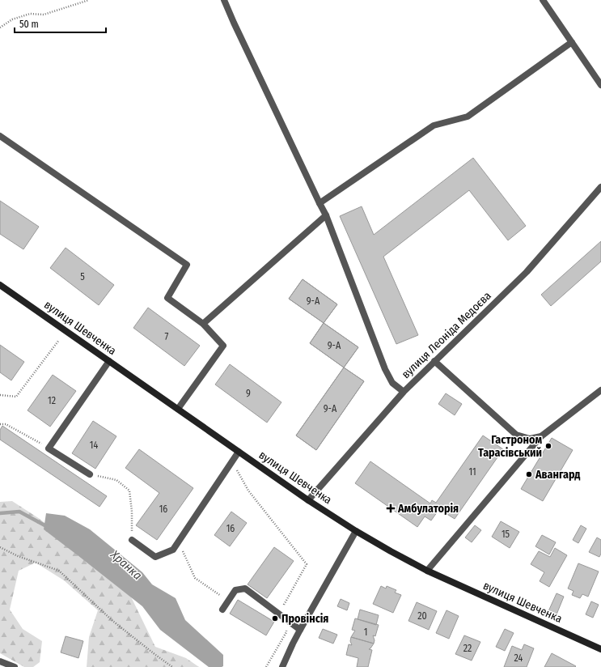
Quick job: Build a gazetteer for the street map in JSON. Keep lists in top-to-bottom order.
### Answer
{
  "streets": {
    "main road": ["вулиця Шевченка"],
    "street": ["вулиця Леоніда Медоєва"]
  },
  "crossings": [
    ["вулиця Шевченка", "вулиця Леоніда Медоєва"]
  ],
  "water": ["Хранка"],
  "places": {
    "other": ["Гастроном Тарасівський", "Авангард", "Провінсія"],
    "health": ["Амбулаторія"]
  },
  "house_numbers": [
    "5",
    "9-А",
    "7",
    "9-А",
    "9",
    "12",
    "9-А",
    "14",
    "11",
    "16",
    "16",
    "15",
    "20",
    "1",
    "22",
    "24"
  ],
  "scale_bar": "50 m"
}
